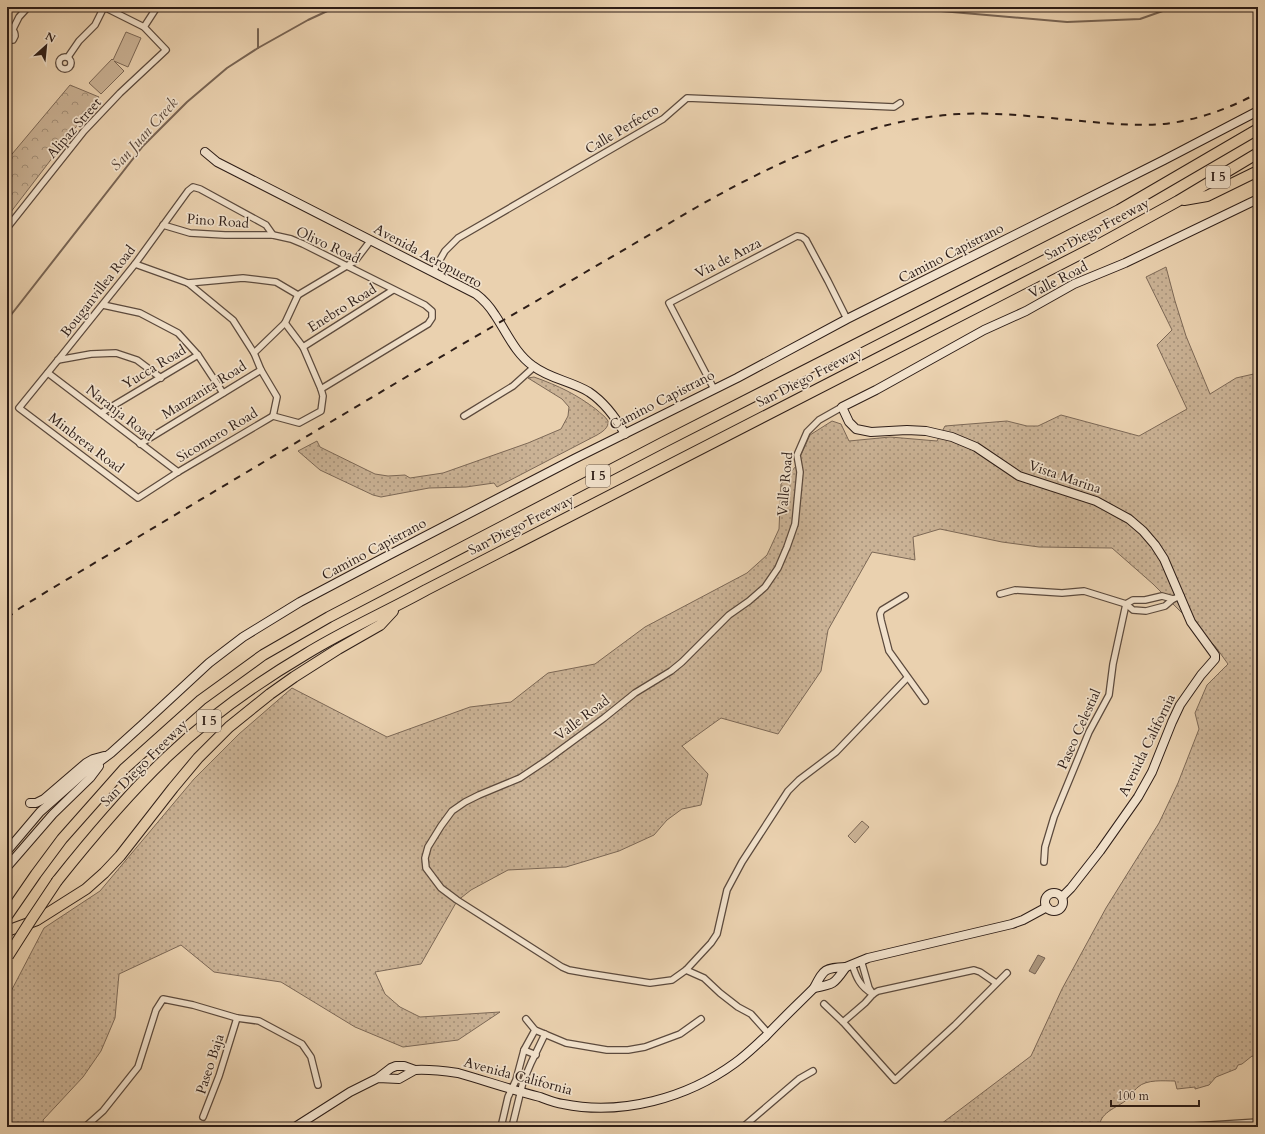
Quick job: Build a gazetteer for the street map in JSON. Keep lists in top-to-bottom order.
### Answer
{
  "streets": {
    "highway": ["I 5", "San Diego Freeway"],
    "street": [
      "Alipaz Street",
      "Calle Perfecto",
      "Pino Road",
      "Olivo Road",
      "Camino Capistrano",
      "Avenida Aeropuerto",
      "Via de Anza",
      "Valle Road",
      "Bouganvillea Road",
      "Enebro Road",
      "Yucca Road",
      "Manzanita Road",
      "Naranja Road",
      "Sicomoro Road",
      "Minbrera Road",
      "Vista Marina",
      "Paseo Celestial",
      "Avenida California",
      "Paseo Baja"
    ]
  },
  "crossings": [
    ["Calle Perfecto", "Avenida Aeropuerto"],
    ["Pino Road", "Olivo Road"],
    ["Pino Road", "Bouganvillea Road"],
    ["Olivo Road", "Bouganvillea Road"],
    ["Olivo Road", "Enebro Road"],
    ["Olivo Road", "Sicomoro Road"],
    ["Camino Capistrano", "Avenida Aeropuerto"],
    ["Camino Capistrano", "Via de Anza"],
    ["Valle Road", "Vista Marina"],
    ["Bouganvillea Road", "Naranja Road"],
    ["Bouganvillea Road", "Minbrera Road"],
    ["Yucca Road", "Naranja Road"],
    ["Manzanita Road", "Naranja Road"],
    ["Naranja Road", "Sicomoro Road"],
    ["Sicomoro Road", "Minbrera Road"],
    ["Vista Marina", "Avenida California"]
  ],
  "water": ["San Juan Creek"],
  "scale_bar": "100 m",
  "north": "top right"
}
